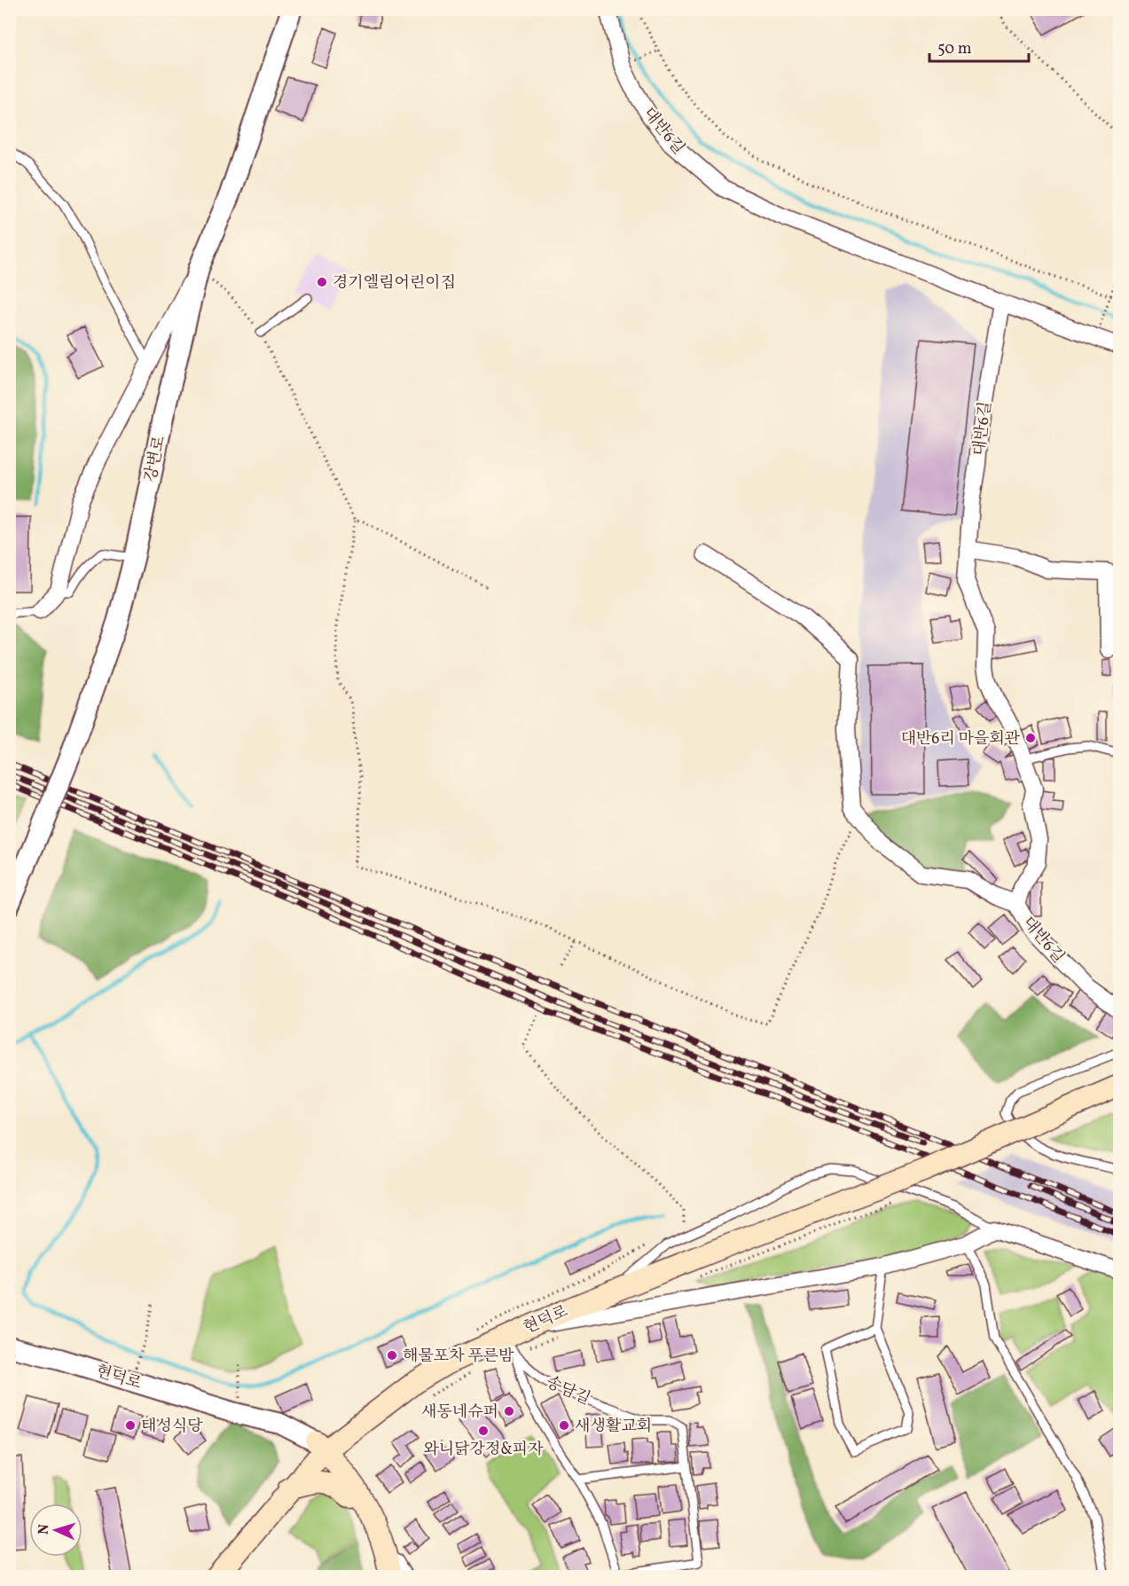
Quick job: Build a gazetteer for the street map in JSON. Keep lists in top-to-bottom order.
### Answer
{
  "streets": {
    "main road": ["현덕로"],
    "street": ["대반6길", "강변로"],
    "lane": ["송담길"]
  },
  "crossings": [
    ["현덕로", "송담길"]
  ],
  "places": [
    "경기엘림어린이집",
    "대반6리 마을회관",
    "해물포차 푸른밤",
    "새동네슈퍼",
    "태성식당",
    "새생활교회",
    "와니닭강정&피자"
  ],
  "scale_bar": "50 m",
  "north": "left"
}
